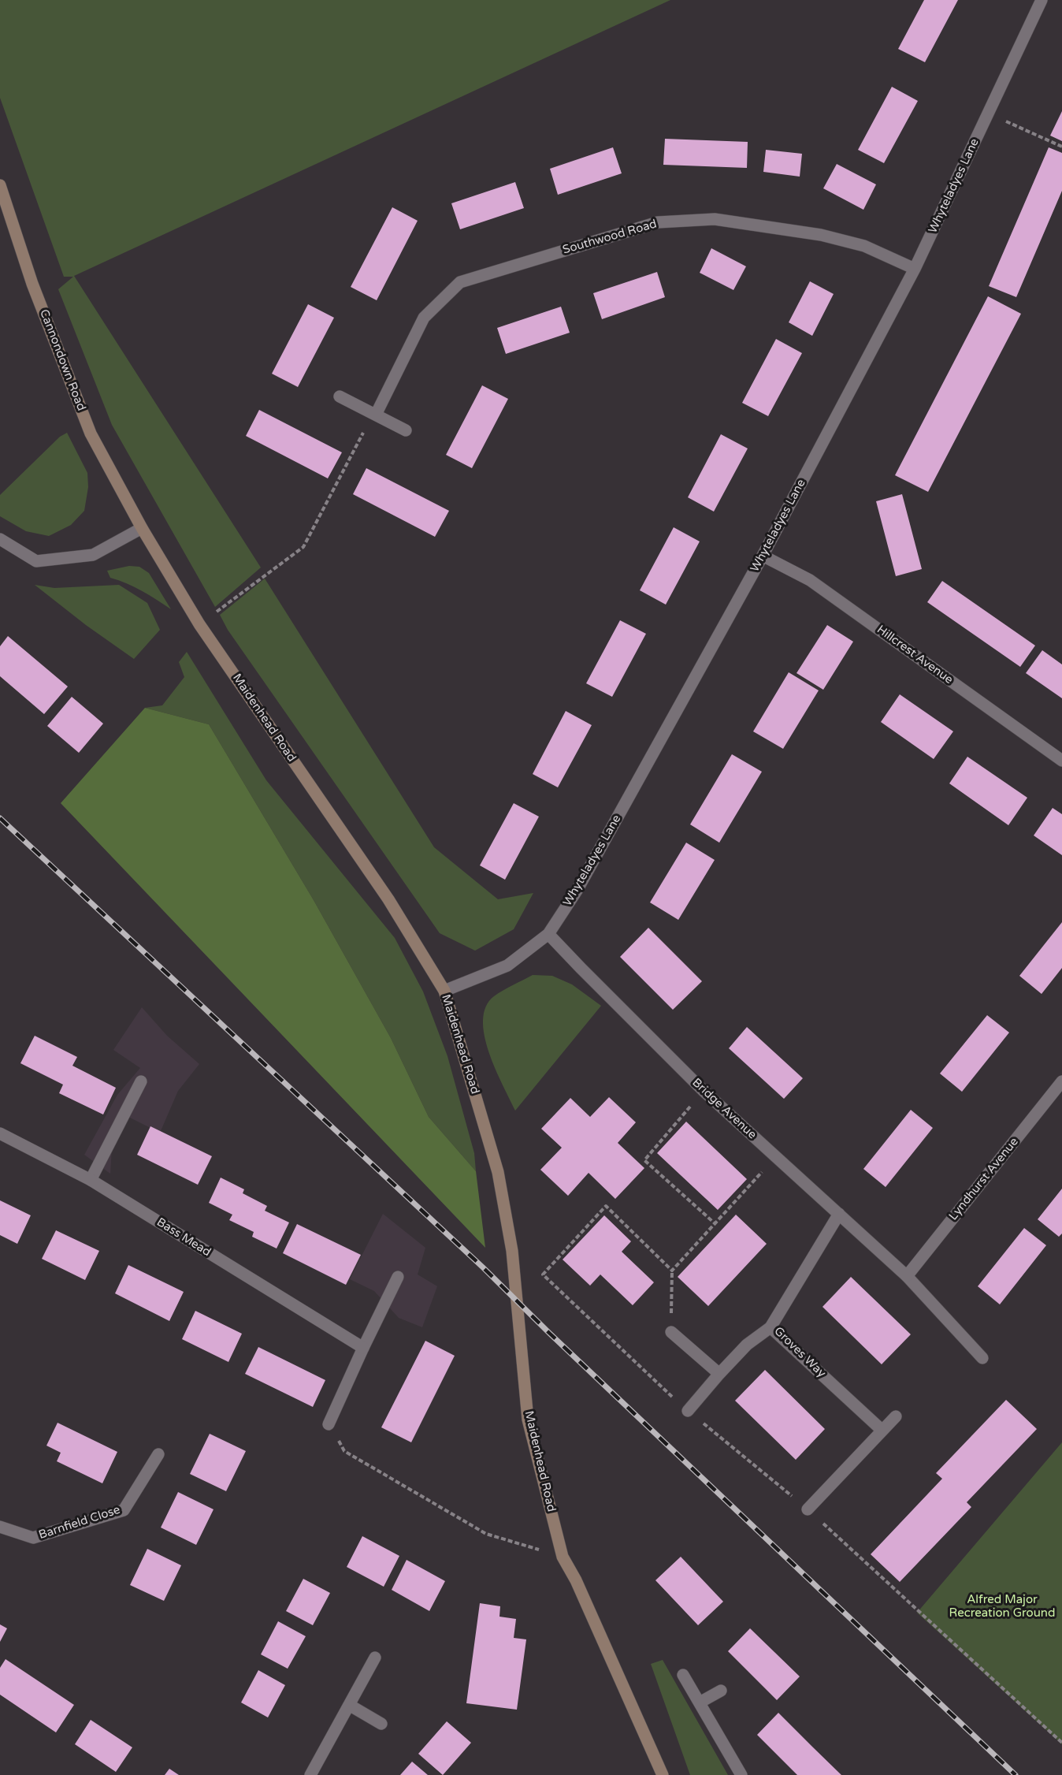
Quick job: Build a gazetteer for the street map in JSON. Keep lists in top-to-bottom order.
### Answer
{
  "streets": {
    "main road": ["Cannondown Road", "Maidenhead Road"],
    "street": [
      "Whyteladyes Lane",
      "Southwood Road",
      "Hillcrest Avenue",
      "Bridge Avenue",
      "Lyndhurst Avenue",
      "Bass Mead",
      "Groves Way",
      "Barnfield Close"
    ]
  },
  "crossings": [
    ["Whyteladyes Lane", "Southwood Road"],
    ["Whyteladyes Lane", "Hillcrest Avenue"],
    ["Whyteladyes Lane", "Maidenhead Road"],
    ["Whyteladyes Lane", "Bridge Avenue"],
    ["Cannondown Road", "Maidenhead Road"],
    ["Bridge Avenue", "Lyndhurst Avenue"],
    ["Bridge Avenue", "Groves Way"]
  ],
  "parks": ["Alfred Major Recreation Ground"]
}
